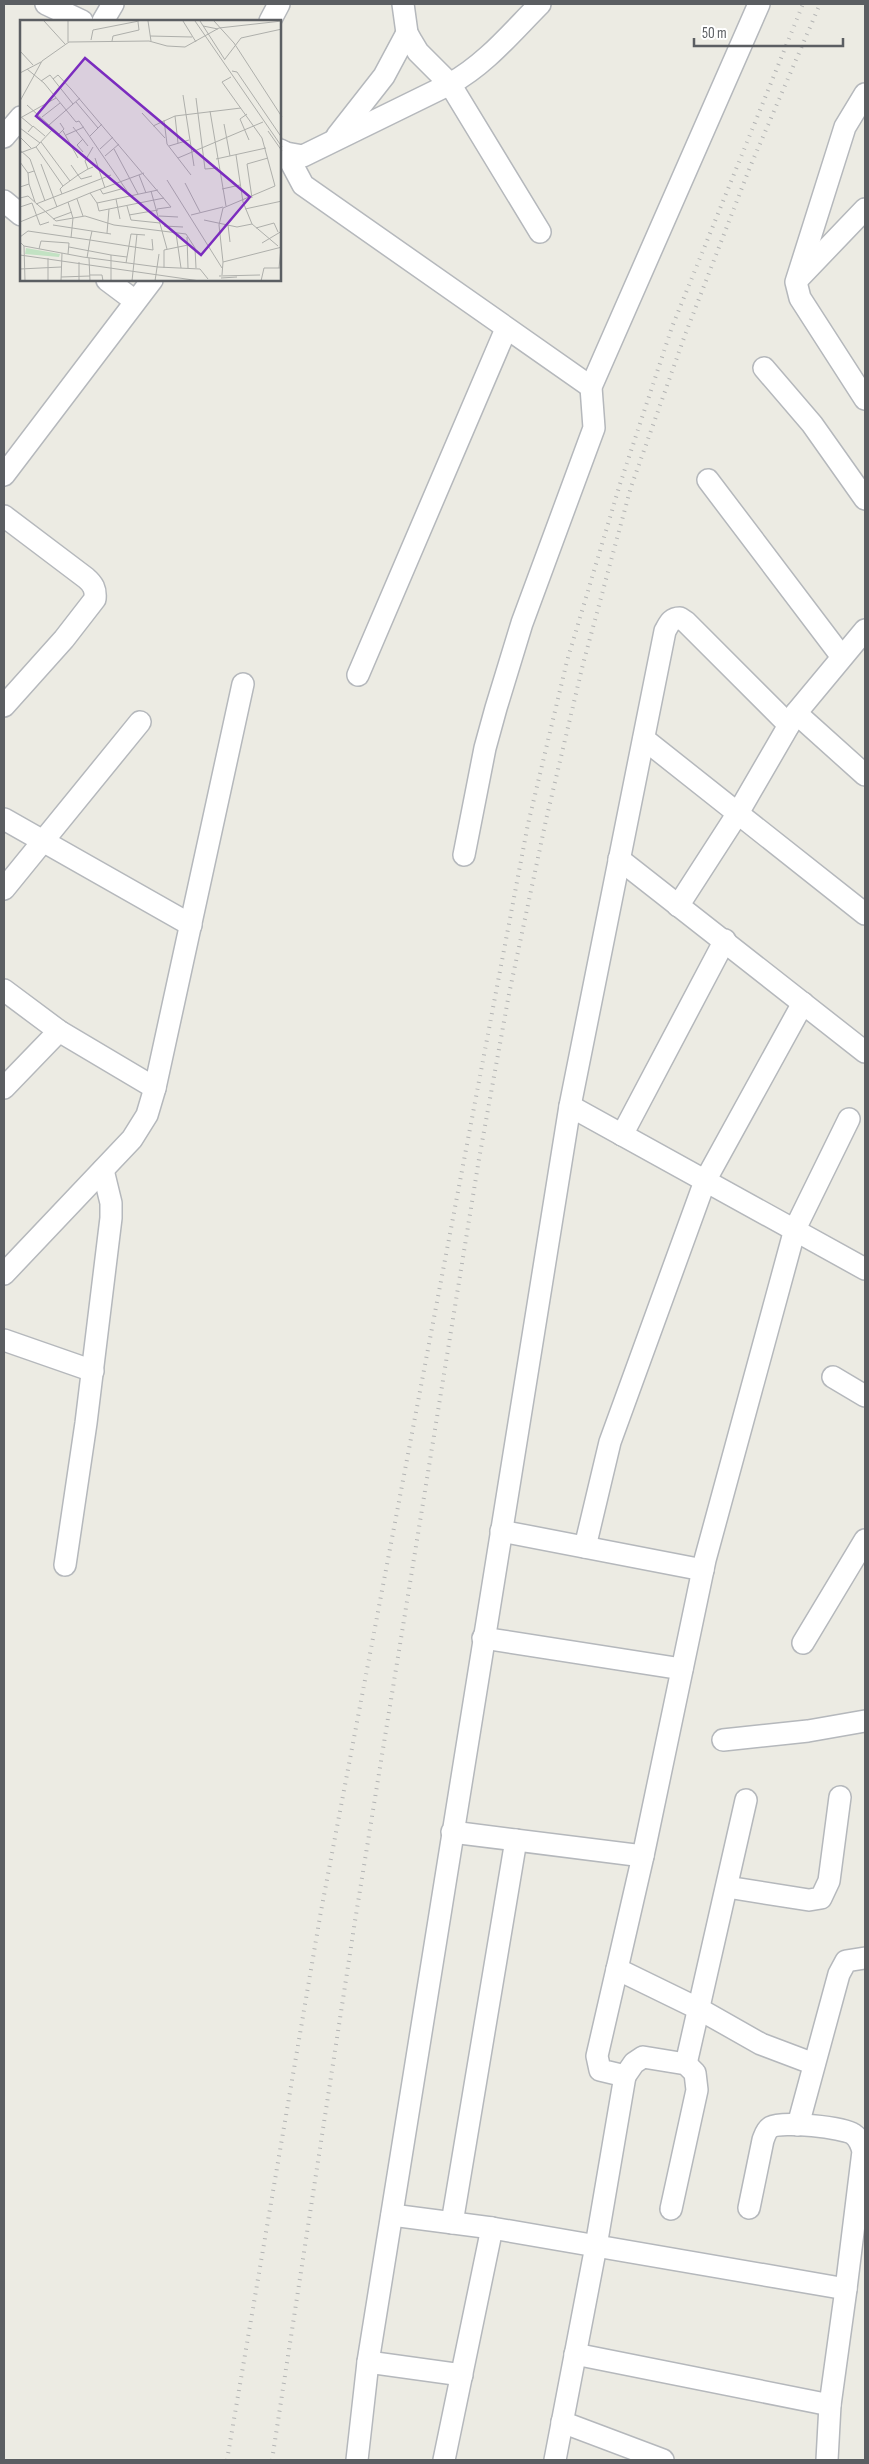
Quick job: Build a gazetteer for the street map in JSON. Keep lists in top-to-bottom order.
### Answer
{
  "scale_bar": "50 m"
}
